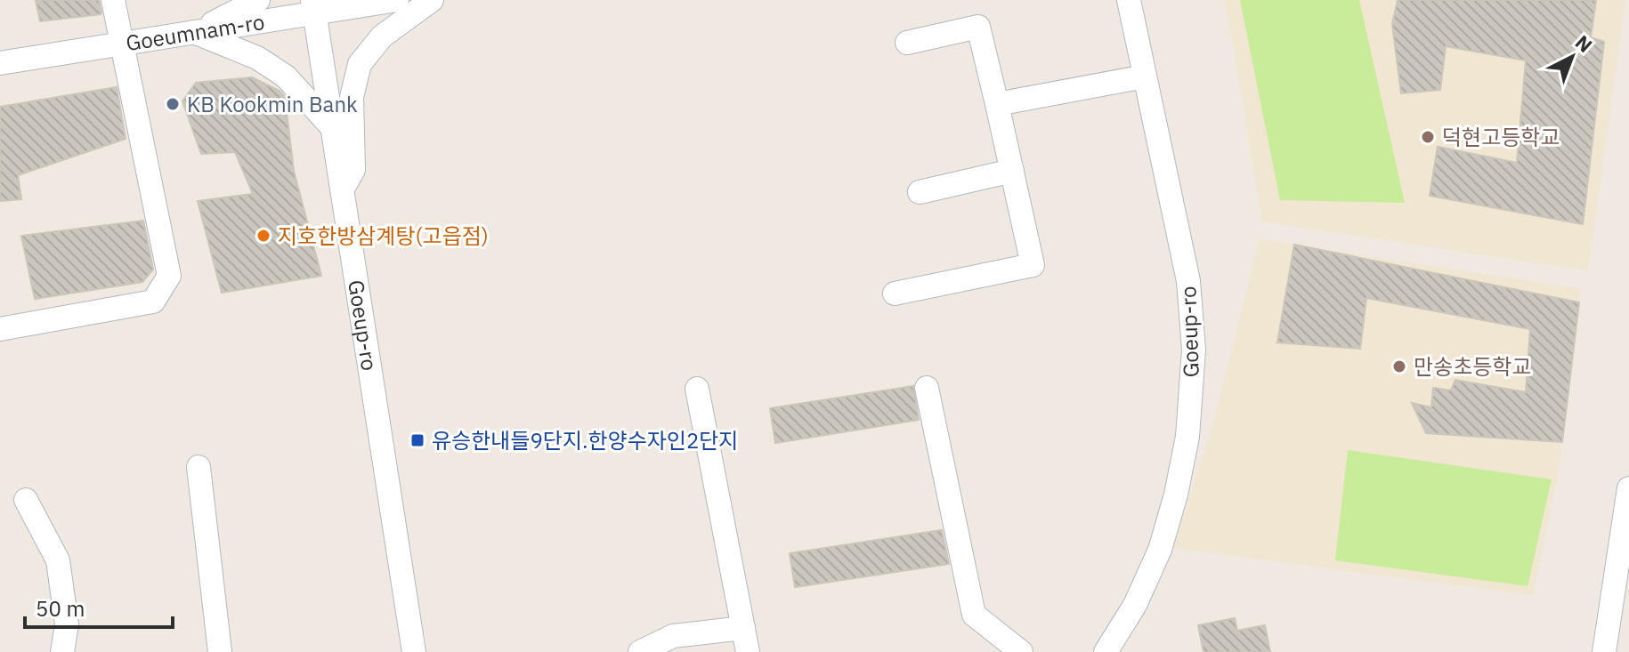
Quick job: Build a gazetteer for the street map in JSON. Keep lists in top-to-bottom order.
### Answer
{
  "streets": {
    "street": ["Goeumnam-ro", "Goeup-ro"]
  },
  "crossings": [
    ["Goeumnam-ro", "Goeup-ro"]
  ],
  "places": {
    "other": [
      "KB Kookmin Bank",
      "덕현고등학교",
      "지호한방삼계탕(고읍점)",
      "만송초등학교"
    ],
    "transit": ["유승한내들9단지.한양수자인2단지"]
  },
  "scale_bar": "50 m",
  "north": "top right"
}
